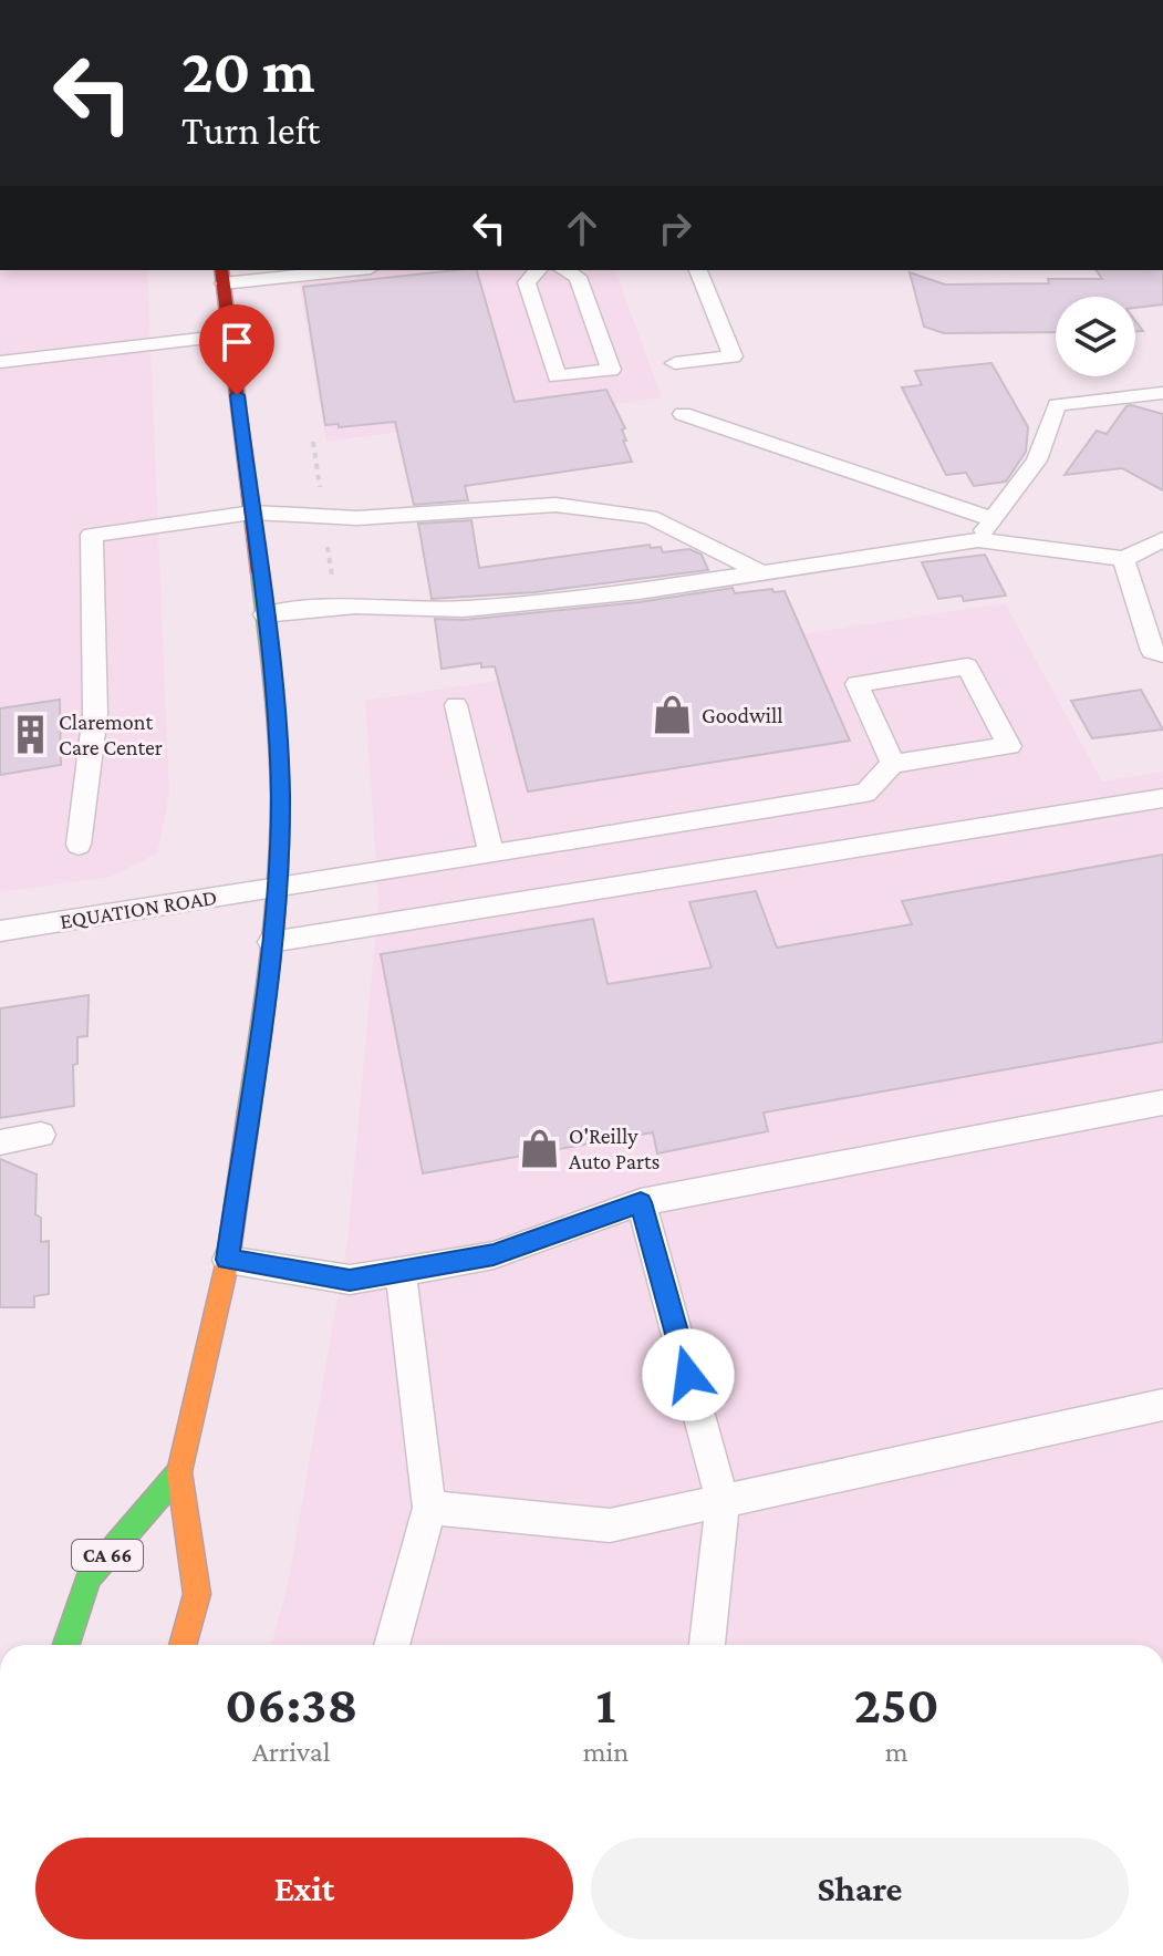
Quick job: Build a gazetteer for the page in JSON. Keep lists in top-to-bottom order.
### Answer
{
  "streets": {
    "main road": ["CA 66"],
    "lane": ["EQUATION ROAD"]
  },
  "crossings": [
    ["EQUATION ROAD", "CA 66"]
  ],
  "places": {
    "shop": ["Goodwill", "O'Reilly Auto Parts"],
    "building": ["Claremont Care Center"]
  },
  "page": {
    "turn": ["20 m", "Turn left"],
    "eta": [
      "06:38",
      "Arrival",
      "1",
      "min",
      "250",
      "m"
    ],
    "buttons": ["Exit", "Share"]
  }
}
